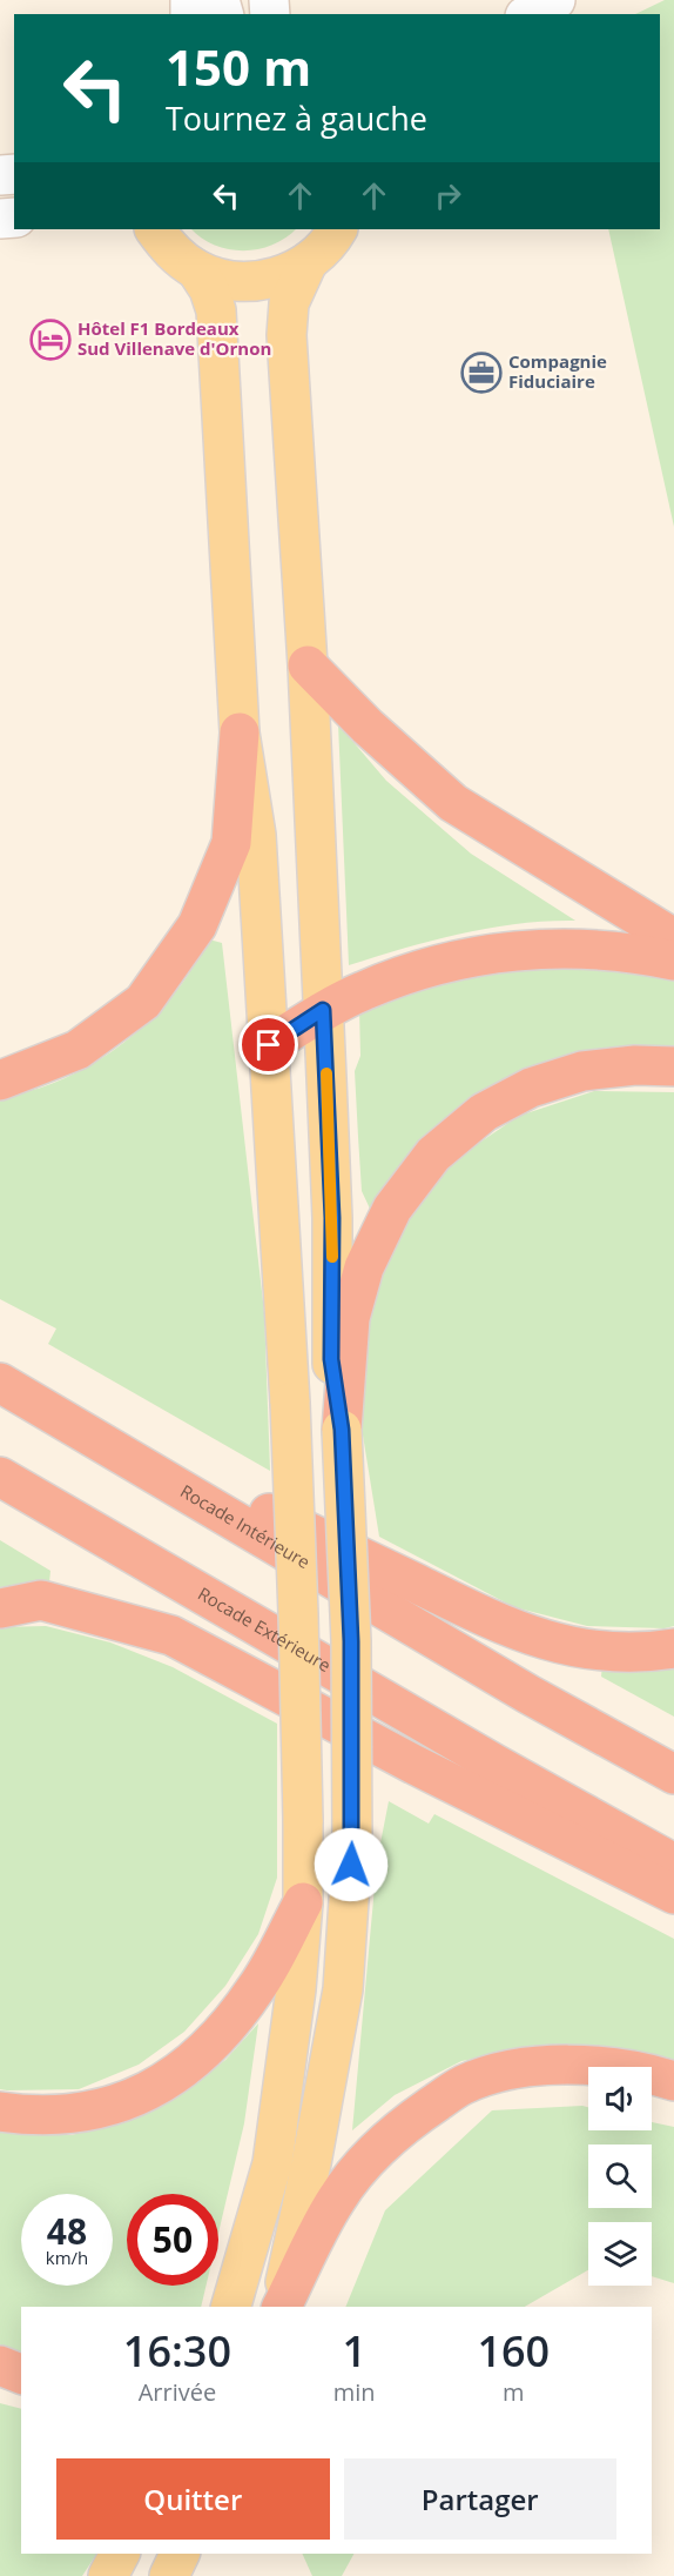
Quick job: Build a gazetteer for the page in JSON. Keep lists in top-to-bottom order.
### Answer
{
  "streets": {
    "highway": ["Rocade Intérieure", "Rocade Extérieure"]
  },
  "places": {
    "hotel": ["Hôtel F1 Bordeaux Sud Villenave d'Ornon"],
    "office": ["Compagnie Fiduciaire"]
  },
  "page": {
    "turn": ["150 m", "Tournez à gauche"],
    "speed": "48 km/h",
    "limit": "50",
    "eta": [
      "16:30",
      "Arrivée",
      "1",
      "min",
      "160",
      "m"
    ],
    "buttons": ["Quitter", "Partager"]
  }
}
